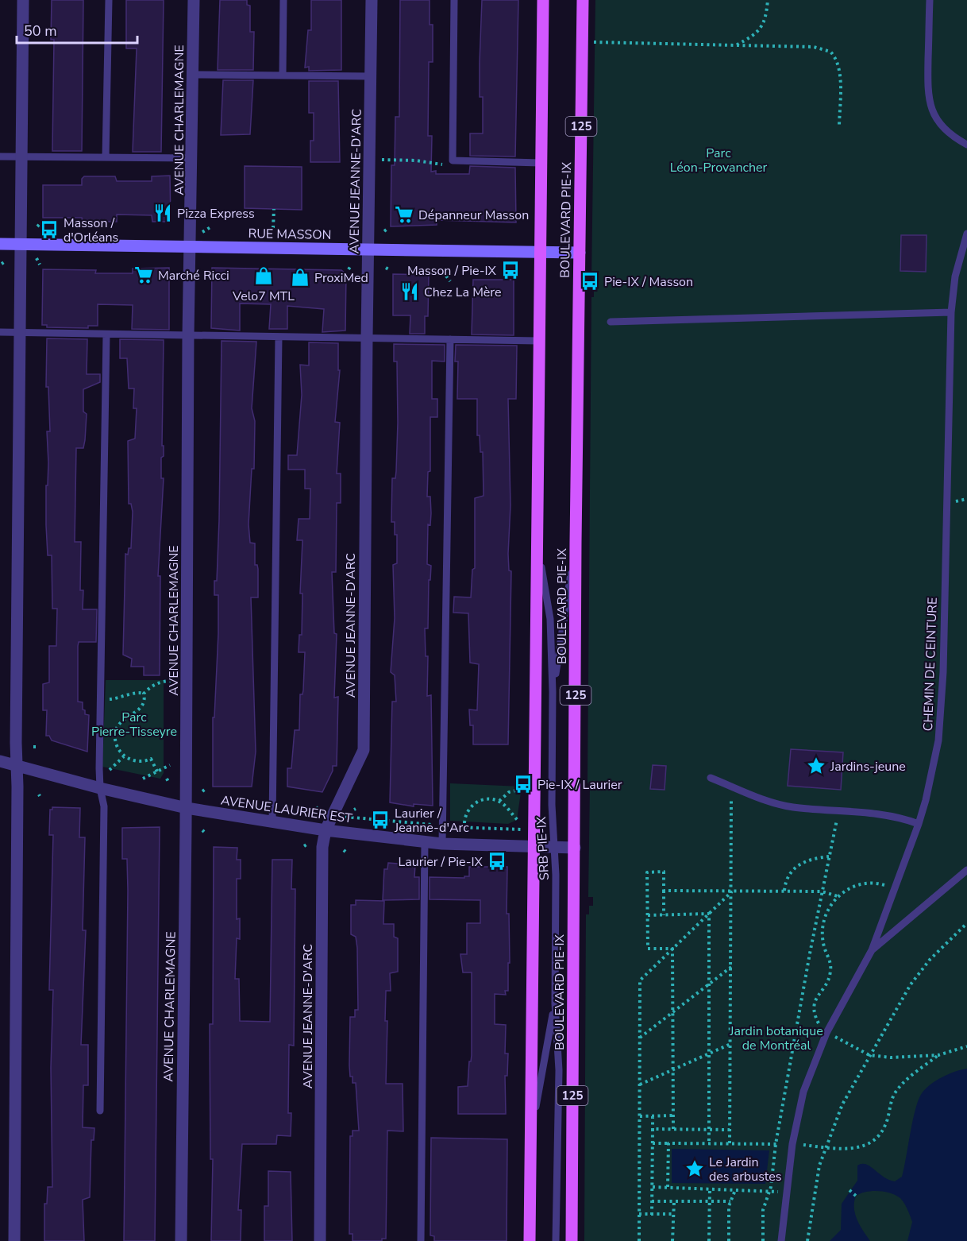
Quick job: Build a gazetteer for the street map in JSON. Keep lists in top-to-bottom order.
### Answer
{
  "streets": {
    "main road": ["125", "BOULEVARD PIE-IX"],
    "street": [
      "AVENUE CHARLEMAGNE",
      "AVENUE JEANNE-D'ARC",
      "RUE MASSON",
      "AVENUE LAURIER EST"
    ],
    "lane": ["CHEMIN DE CEINTURE", "SRB PIE-IX"]
  },
  "crossings": [
    ["AVENUE CHARLEMAGNE", "RUE MASSON"],
    ["AVENUE CHARLEMAGNE", "AVENUE LAURIER EST"],
    ["AVENUE JEANNE-D'ARC", "RUE MASSON"],
    ["AVENUE JEANNE-D'ARC", "AVENUE LAURIER EST"],
    ["BOULEVARD PIE-IX", "RUE MASSON"],
    ["BOULEVARD PIE-IX", "AVENUE LAURIER EST"],
    ["BOULEVARD PIE-IX", "SRB PIE-IX"],
    ["AVENUE LAURIER EST", "SRB PIE-IX"]
  ],
  "parks": ["Parc Léon-Provancher", "Parc Pierre-Tisseyre", "Jardin botanique de Montréal"],
  "places": {
    "restaurant": ["Pizza Express", "Chez La Mère"],
    "supermarket": ["Dépanneur Masson", "Marché Ricci"],
    "bus stop": [
      "Masson / d'Orléans",
      "Masson / Pie-IX",
      "Pie-IX / Masson",
      "Pie-IX / Laurier",
      "Laurier / Jeanne-d'Arc",
      "Laurier / Pie-IX"
    ],
    "shop": ["Velo7 MTL", "ProxiMed"],
    "place": ["Jardins-jeune", "Le Jardin des arbustes"]
  },
  "scale_bar": "50 m"
}
